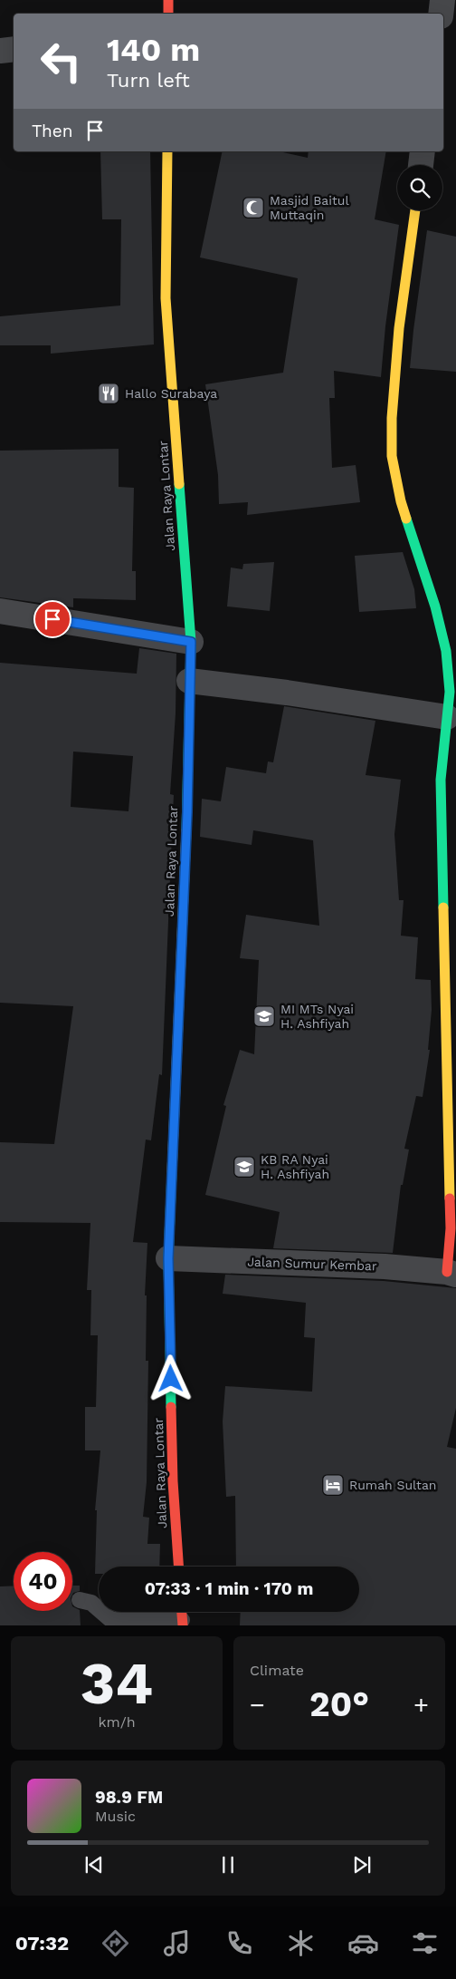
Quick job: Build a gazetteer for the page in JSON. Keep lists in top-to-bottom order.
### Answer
{
  "streets": {
    "street": ["Jalan Raya Lontar", "Jalan Sumur Kembar"]
  },
  "crossings": [
    ["Jalan Raya Lontar", "Jalan Sumur Kembar"]
  ],
  "places": {
    "mosque": ["Masjid Baitul Muttaqin"],
    "restaurant": ["Hallo Surabaya"],
    "school or university": ["MI MTs Nyai H. Ashfiyah", "KB RA Nyai H. Ashfiyah"],
    "hotel": ["Rumah Sultan"]
  },
  "page": {
    "turn": ["140 m", "Turn left"],
    "then": "Then",
    "limit": "40",
    "trip": "07:33 · 1 min · 170 m",
    "tile": [
      ["34", "km/h"],
      "Climate"
    ],
    "heat": ["−", "20°", "+"],
    "song": ["98.9 FM", "Music"],
    "tabs": "07:32"
  }
}
